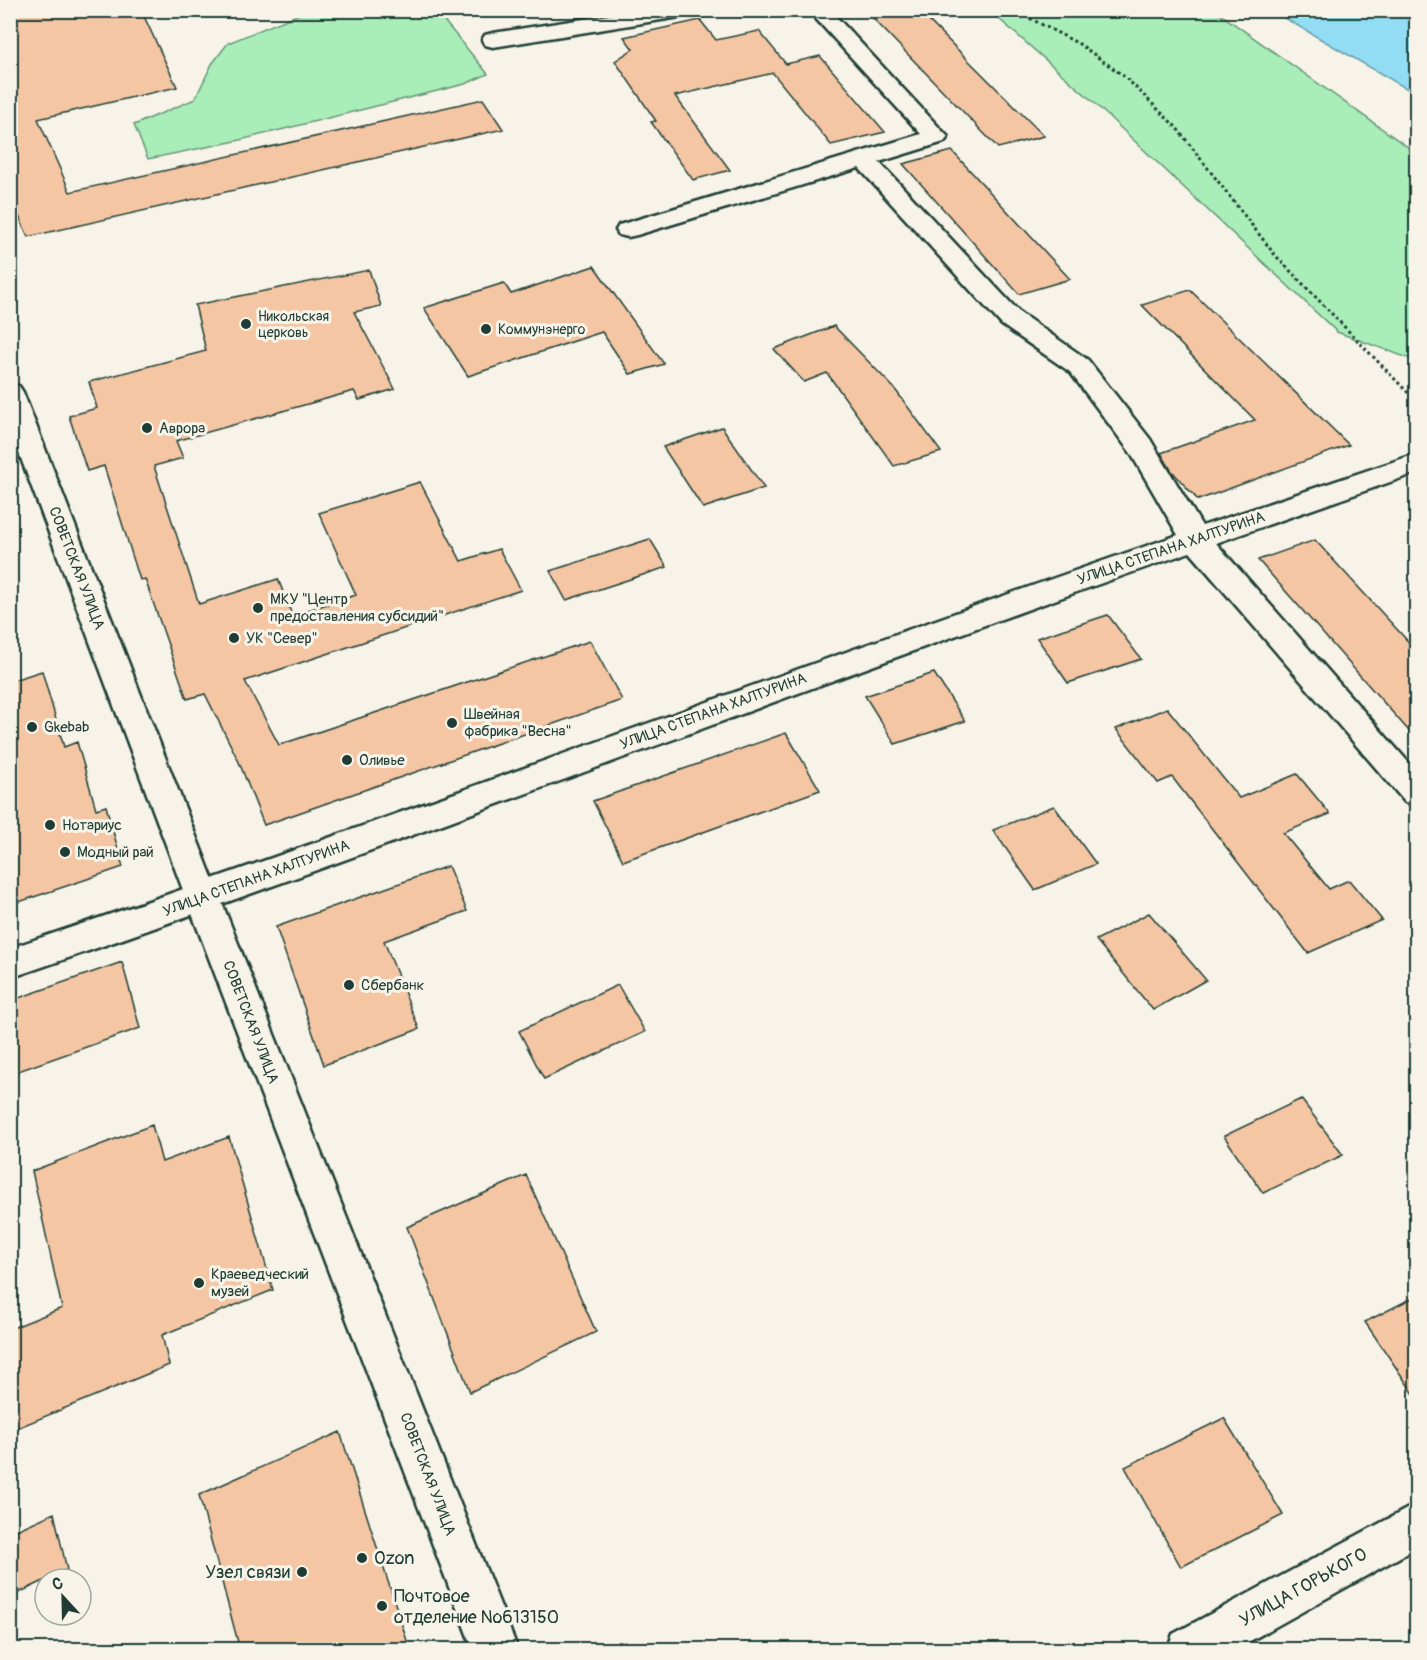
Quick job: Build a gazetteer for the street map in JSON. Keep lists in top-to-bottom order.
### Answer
{
  "streets": {
    "street": ["УЛИЦА СТЕПАНА ХАЛТУРИНА", "СОВЕТСКАЯ УЛИЦА", "УЛИЦА ГОРЬКОГО"]
  },
  "crossings": [
    ["УЛИЦА СТЕПАНА ХАЛТУРИНА", "СОВЕТСКАЯ УЛИЦА"]
  ],
  "places": [
    "Никольская церковь",
    "Коммунэнерго",
    "Аврора",
    "МКУ \"Центр предоставления субсидий\"",
    "УК \"Север\"",
    "Швейная фабрика \"Весна\"",
    "Gkebab",
    "Оливье",
    "Нотариус",
    "Модный рай",
    "Сбербанк",
    "Краеведческий музей",
    "Ozon",
    "Узел связи",
    "Почтовое отделение №613150"
  ],
  "north": "top"
}
